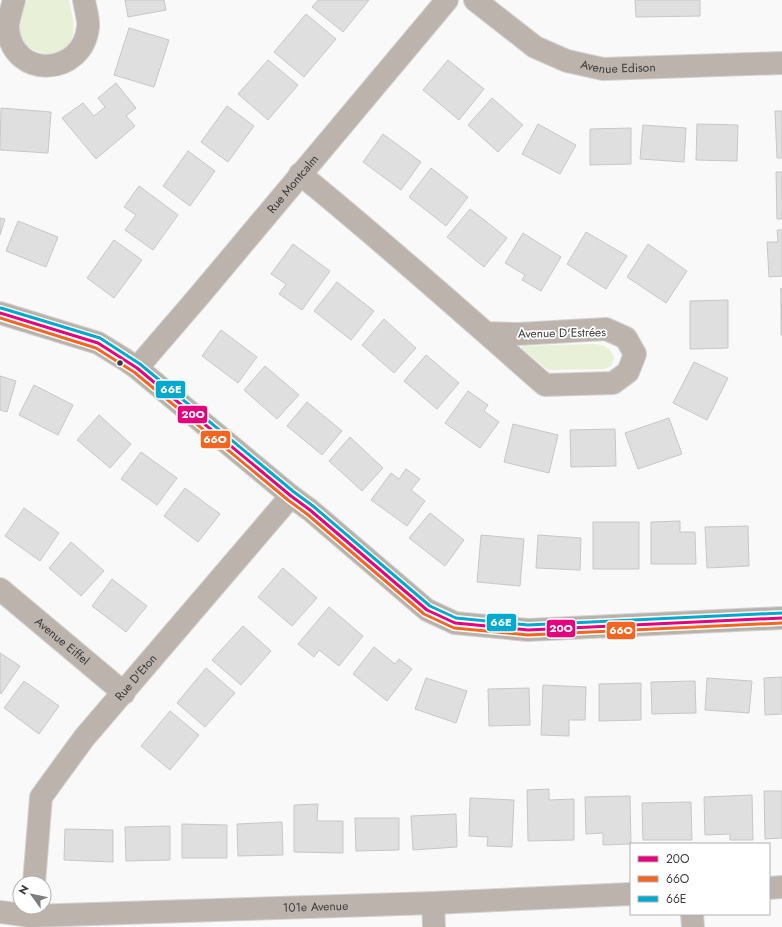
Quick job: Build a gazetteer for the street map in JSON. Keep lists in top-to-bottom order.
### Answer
{
  "streets": {
    "street": [
      "Avenue Edison",
      "Rue Montcalm",
      "Avenue D'Estrées",
      "Avenue Eiffel",
      "Rue D'Eton",
      "101e Avenue"
    ]
  },
  "crossings": [
    ["Rue Montcalm", "Avenue D'Estrées"],
    ["Avenue Eiffel", "Rue D'Eton"]
  ],
  "lines": ["transit line 66E", "transit line 20O", "transit line 66O"],
  "legend": ["20O", "66O", "66E"],
  "north": "top left"
}
